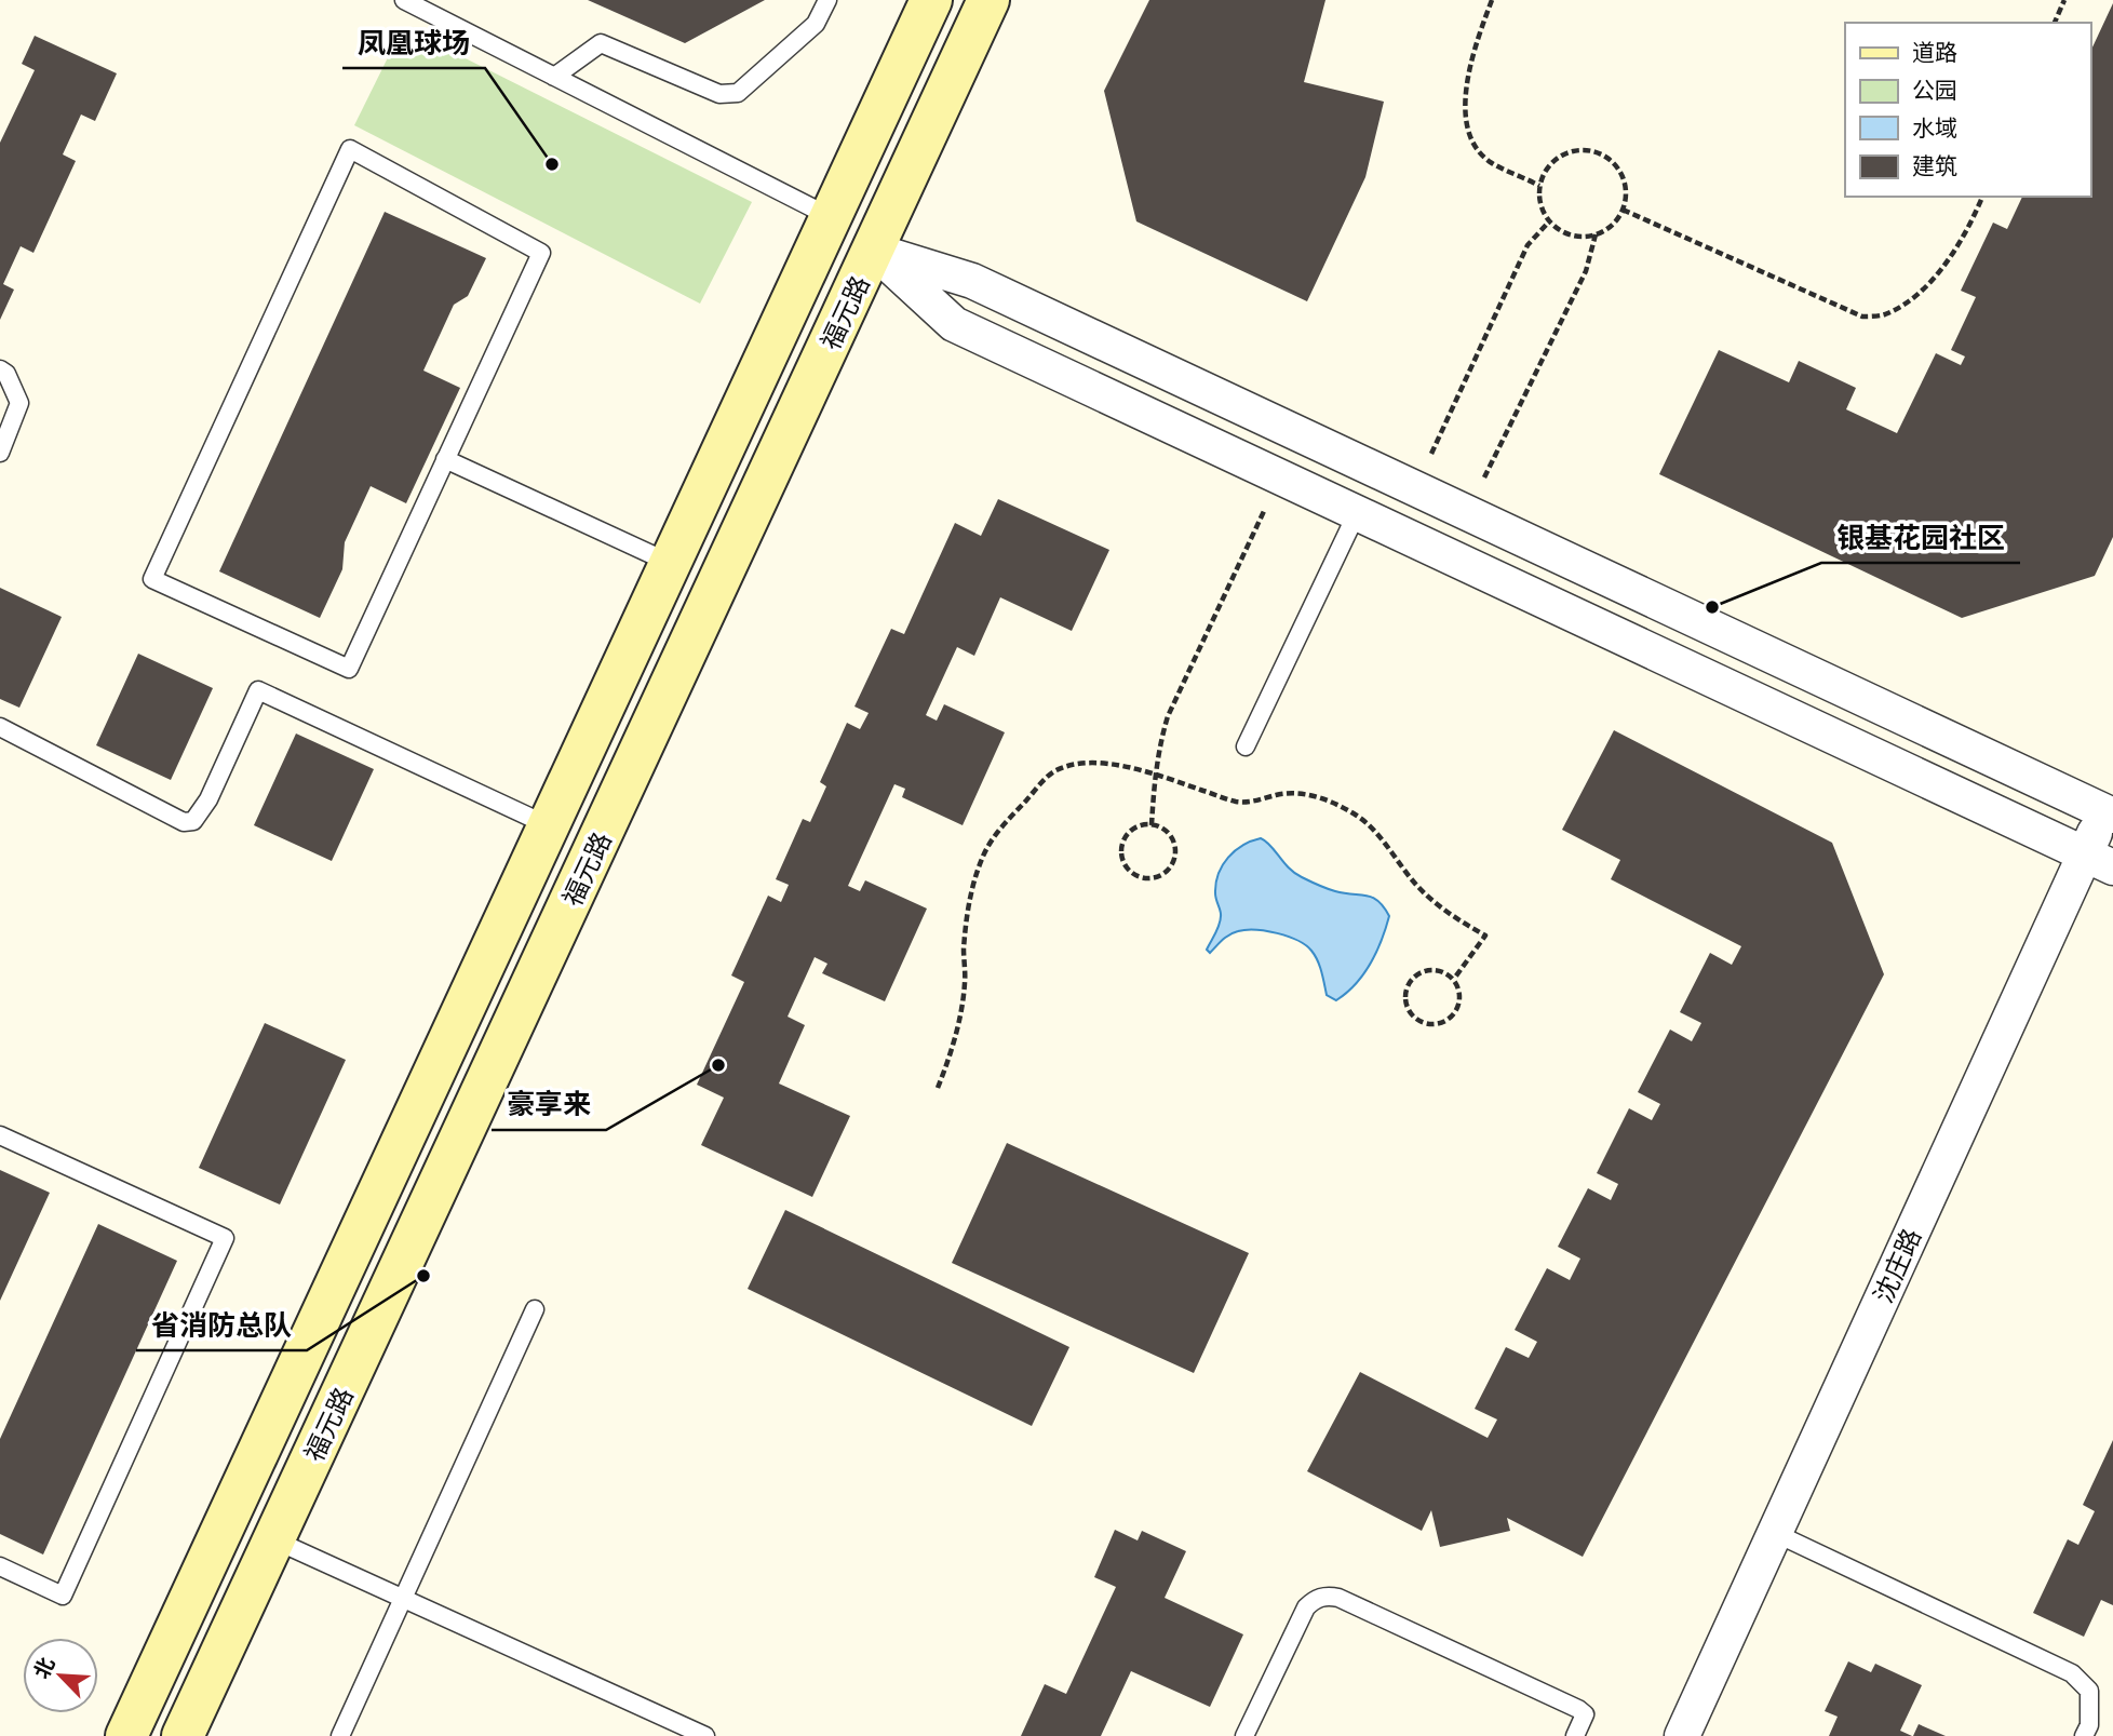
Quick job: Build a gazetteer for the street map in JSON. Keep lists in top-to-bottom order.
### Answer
{
  "streets": {
    "main road": ["福元路"],
    "street": ["沈庄路"]
  },
  "places": [
    "凤凰球场",
    "银基花园社区",
    "豪享来",
    "省消防总队"
  ],
  "legend": [
    "道路",
    "公园",
    "水域",
    "建筑"
  ],
  "north": "top left"
}
